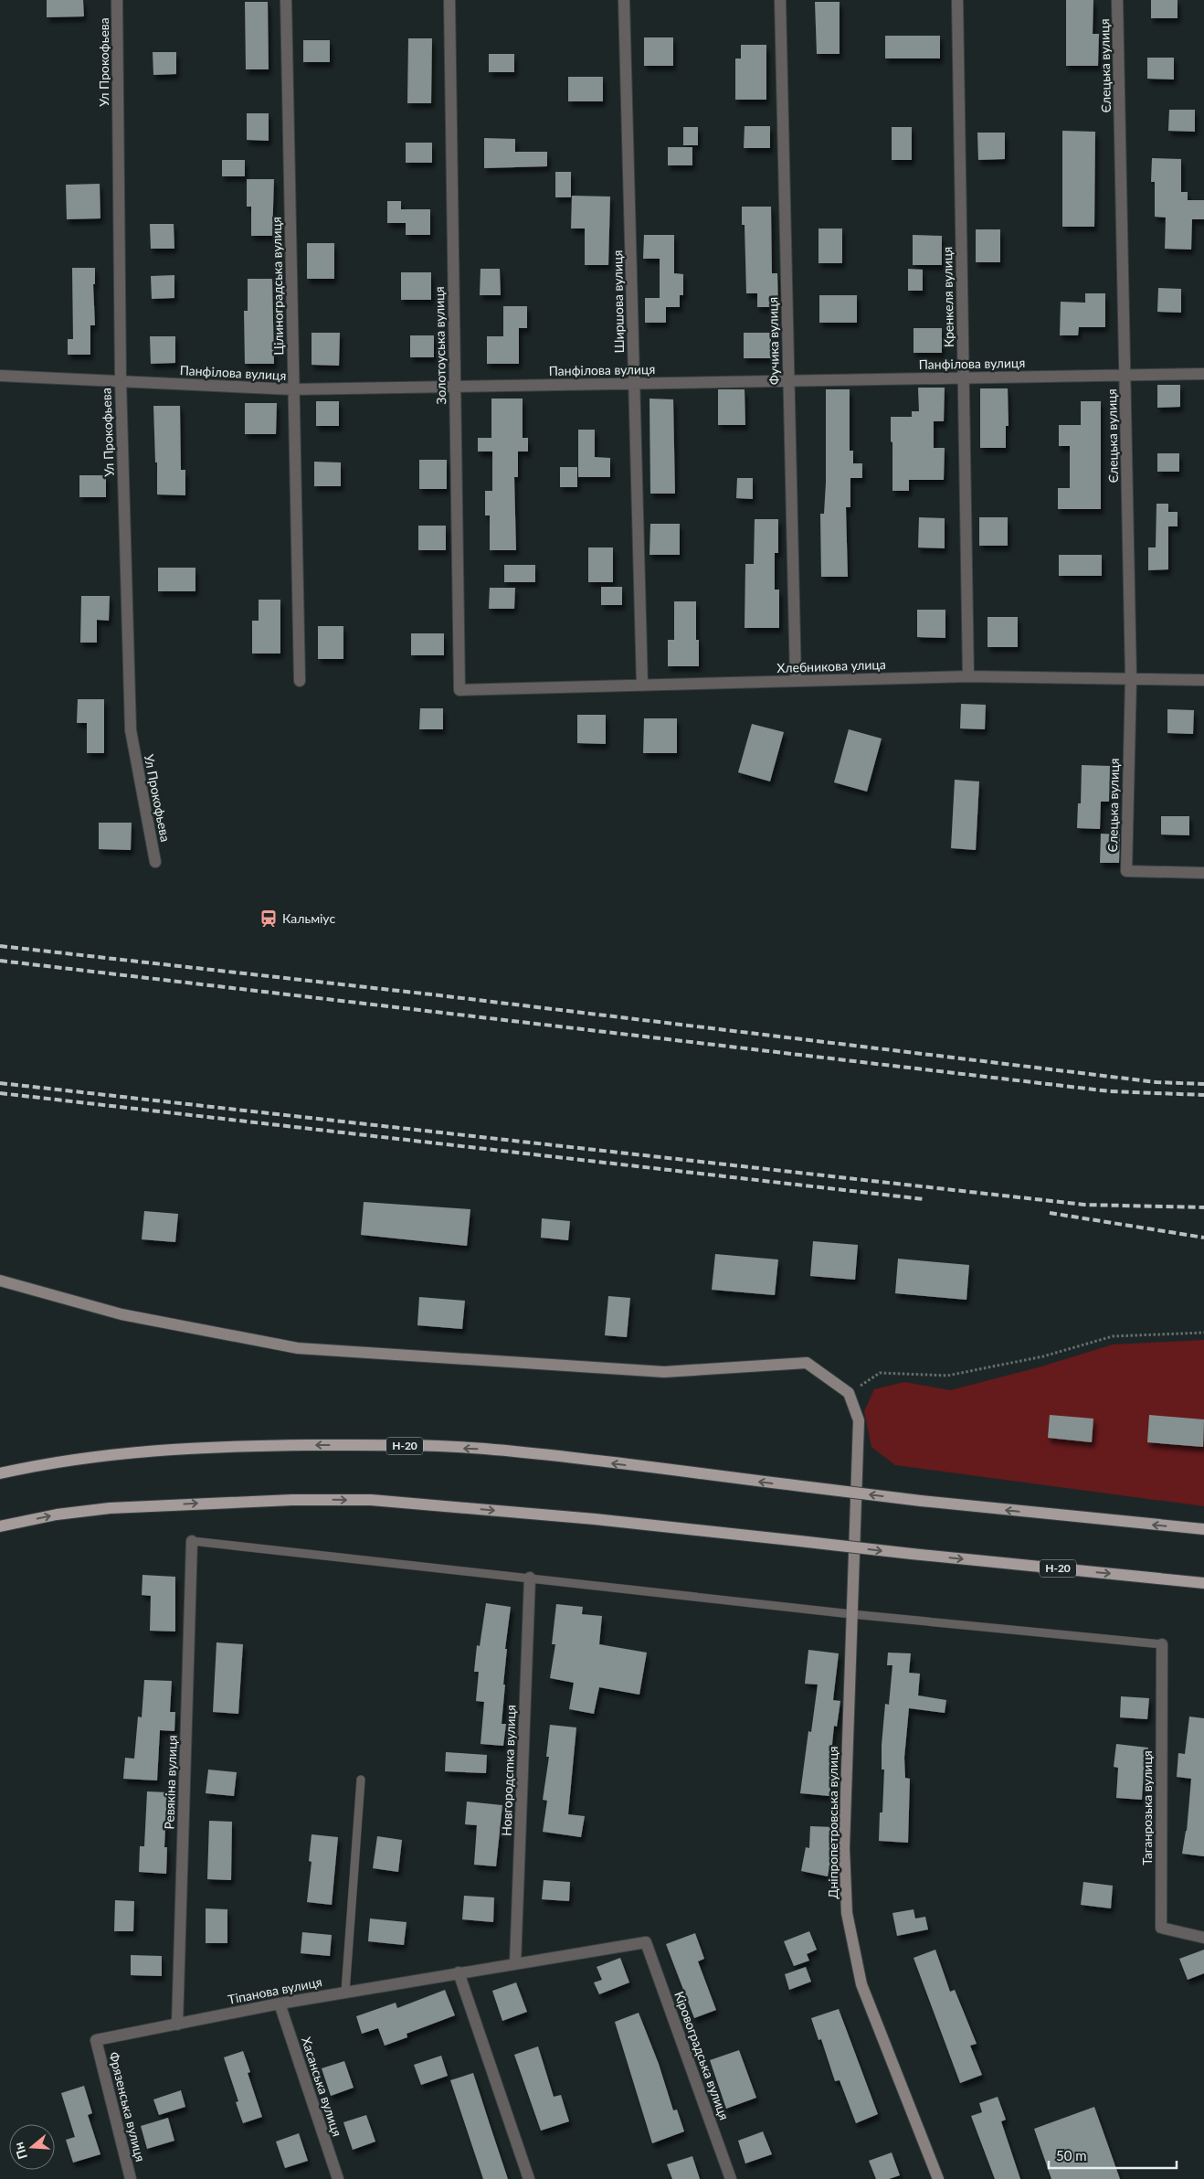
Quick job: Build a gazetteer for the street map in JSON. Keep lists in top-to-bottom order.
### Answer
{
  "streets": {
    "main road": ["Н-20"],
    "street": [
      "Ул Прокофьева",
      "Єлецька вулиця",
      "Цілиноградська вулиця",
      "Кренкеля вулиця",
      "Ширшова вулиця",
      "Фучика вулиця",
      "Золотоуська вулиця",
      "Панфілова вулиця",
      "Хлебникова улица",
      "Новгородсmка вулиця",
      "Ревякiна вулиця",
      "Таганрозька вулиця",
      "Дніпропетровська вулиця",
      "Тіпанова вулиця",
      "Кіровоградська вулиця",
      "Хасанська вулиця",
      "Фрязенська вулиця"
    ]
  },
  "crossings": [
    ["Ул Прокофьева", "Панфілова вулиця"],
    ["Єлецька вулиця", "Панфілова вулиця"],
    ["Єлецька вулиця", "Хлебникова улица"],
    ["Цілиноградська вулиця", "Панфілова вулиця"],
    ["Кренкеля вулиця", "Панфілова вулиця"],
    ["Кренкеля вулиця", "Хлебникова улица"],
    ["Ширшова вулиця", "Панфілова вулиця"],
    ["Ширшова вулиця", "Хлебникова улица"],
    ["Фучика вулиця", "Панфілова вулиця"],
    ["Фучика вулиця", "Хлебникова улица"],
    ["Золотоуська вулиця", "Панфілова вулиця"],
    ["Золотоуська вулиця", "Хлебникова улица"],
    ["Новгородсmка вулиця", "Тіпанова вулиця"],
    ["Ревякiна вулиця", "Тіпанова вулиця"],
    ["Тіпанова вулиця", "Кіровоградська вулиця"],
    ["Тіпанова вулиця", "Хасанська вулиця"],
    ["Тіпанова вулиця", "Фрязенська вулиця"]
  ],
  "places": {
    "station": ["Кальміус"]
  },
  "scale_bar": "50 m",
  "north": "left"
}
